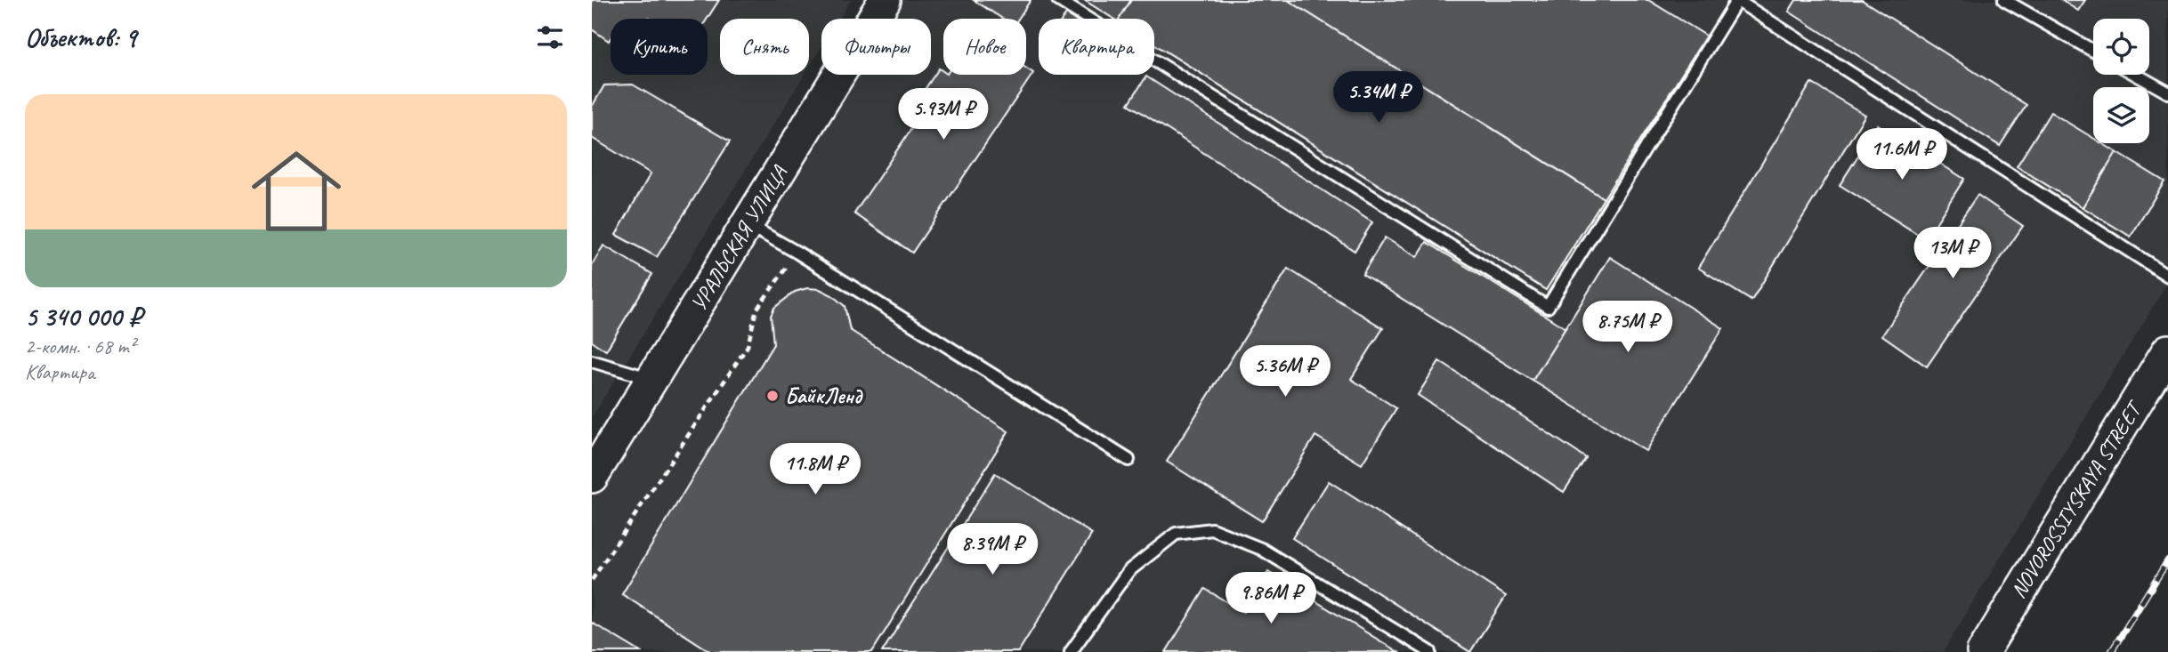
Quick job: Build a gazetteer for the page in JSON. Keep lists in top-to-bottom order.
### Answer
{
  "streets": {
    "main road": ["УРАЛЬСКАЯ УЛИЦА", "NOVOROSSIYSKAYA STREET"]
  },
  "places": ["БайкЛенд"],
  "page": {
    "heading": "Объектов: 9",
    "chip": [
      "Купить",
      "Снять",
      "Фильтры",
      "Новое",
      "Квартира"
    ],
    "price": [
      "5.34M ₽",
      "5.93M ₽",
      "11.6M ₽",
      "13M ₽",
      "8.75M ₽",
      "5.36M ₽",
      "11.8M ₽",
      "8.39M ₽",
      "9.86M ₽"
    ],
    "list": [
      {
        "name": "5 340 000 ₽",
        "note": "2-комн. · 68 m² · Квартира"
      }
    ]
  }
}
